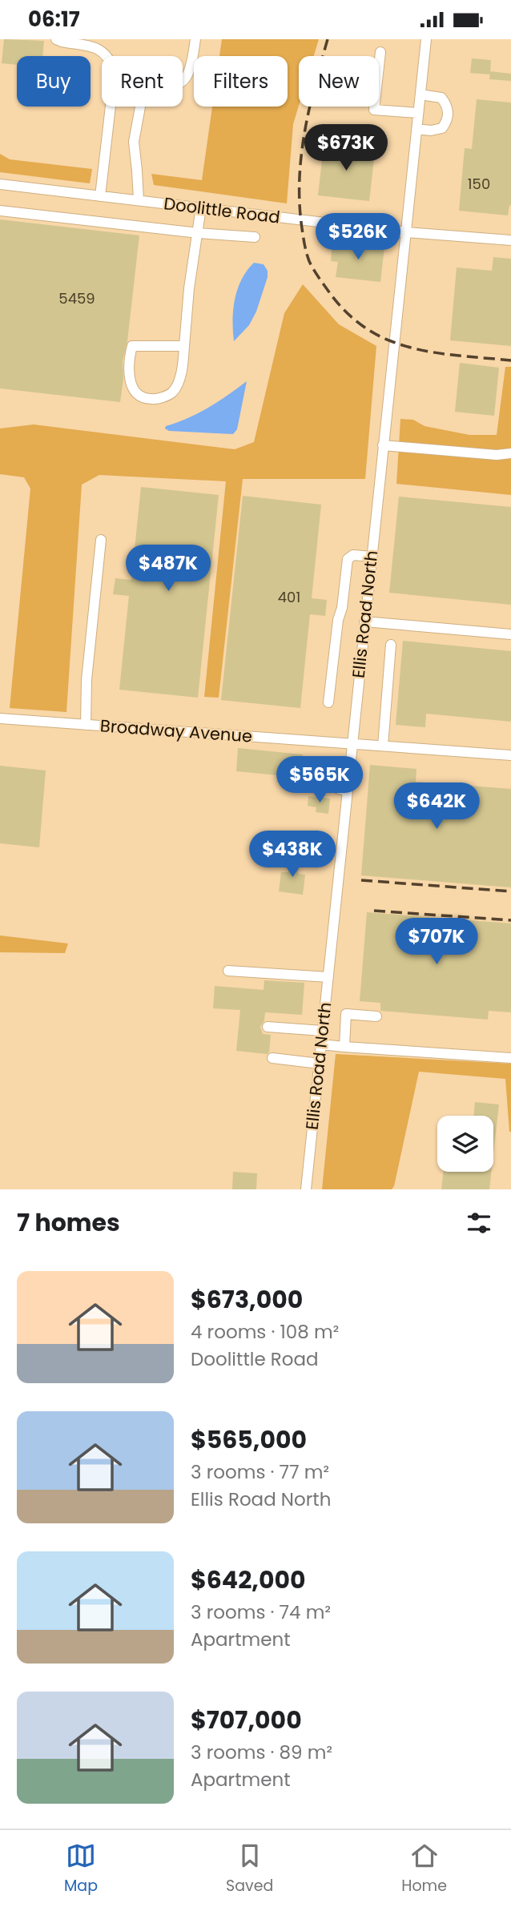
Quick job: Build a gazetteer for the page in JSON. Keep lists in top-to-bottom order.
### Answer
{
  "streets": {
    "street": ["Doolittle Road", "Ellis Road North", "Broadway Avenue"]
  },
  "crossings": [
    ["Doolittle Road", "Ellis Road North"],
    ["Ellis Road North", "Broadway Avenue"]
  ],
  "house_numbers": ["150", "5459", "401"],
  "page": {
    "status": "06:17",
    "chip": [
      "Buy",
      "Rent",
      "Filters",
      "New"
    ],
    "price": [
      "$673K",
      "$526K",
      "$487K",
      "$565K",
      "$642K",
      "$438K",
      "$707K"
    ],
    "heading": "7 homes",
    "list": [
      {
        "name": "$673,000",
        "note": "4 rooms · 108 m² · Doolittle Road"
      },
      {
        "name": "$565,000",
        "note": "3 rooms · 77 m² · Ellis Road North"
      },
      {
        "name": "$642,000",
        "note": "3 rooms · 74 m² · Apartment"
      },
      {
        "name": "$707,000",
        "note": "3 rooms · 89 m² · Apartment"
      }
    ],
    "tabs": ["Map", "Saved", "Home"]
  }
}
